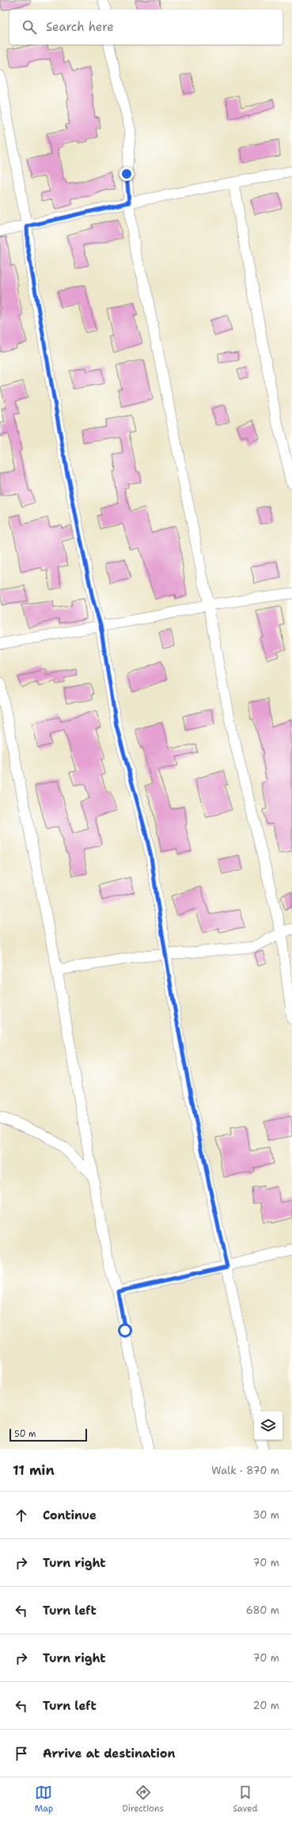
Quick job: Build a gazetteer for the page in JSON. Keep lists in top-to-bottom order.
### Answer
{
  "scale_bar": "50 m",
  "page": {
    "search": "Search here",
    "scale": "50 m",
    "heading": ["11 min", "Walk · 870 m"],
    "list": [
      ["Continue", "30 m"],
      ["Turn right", "70 m"],
      ["Turn left", "680 m"],
      ["Turn right", "70 m"],
      ["Turn left", "20 m"],
      "Arrive at destination"
    ],
    "nav": ["Map", "Directions", "Saved"]
  }
}
